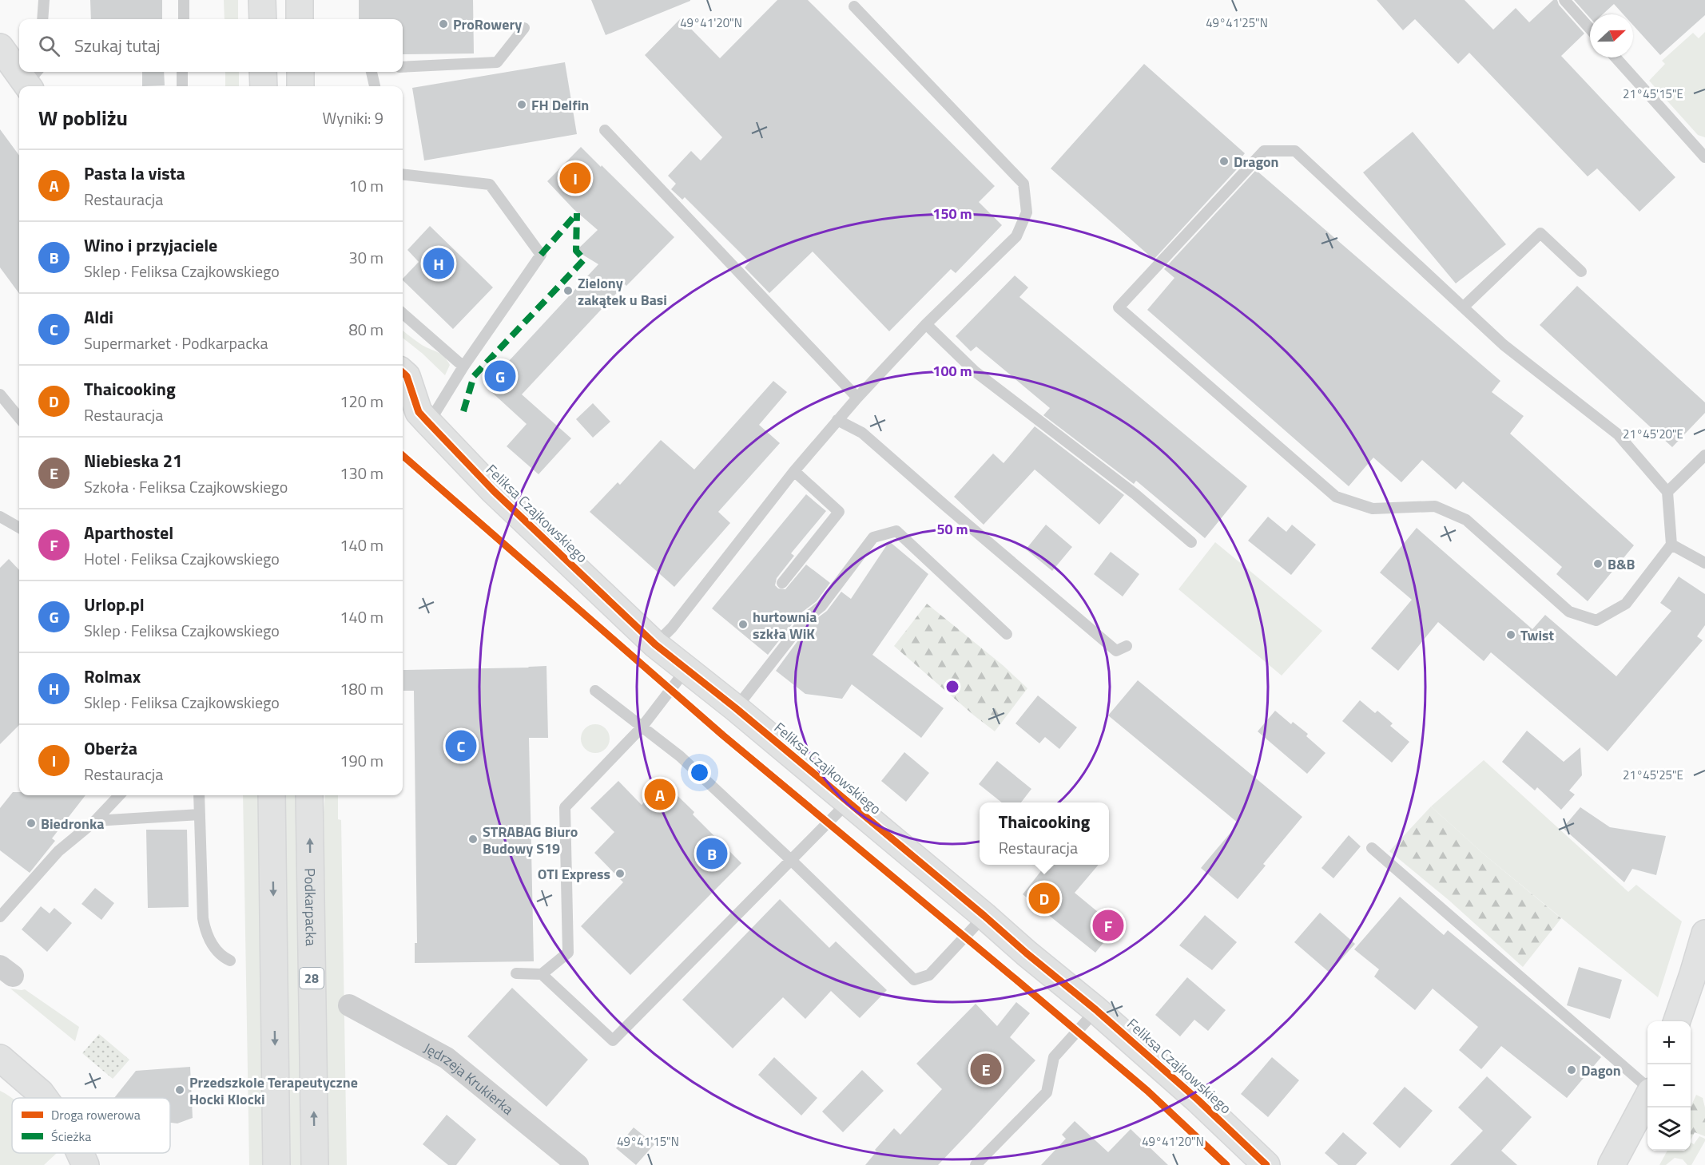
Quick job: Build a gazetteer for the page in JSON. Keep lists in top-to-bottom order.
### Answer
{
  "streets": {
    "street": [
      "Feliksa Czajkowskiego",
      "Podkarpacka",
      "28",
      "Jędrzeja Krukierka"
    ]
  },
  "places": [
    "ProRowery",
    "FH Delfin",
    "Dragon",
    "Zielony zakątek u Basi",
    "B&B",
    "hurtownia szkła WiK",
    "Twist",
    "Biedronka",
    "STRABAG Biuro Budowy S19",
    "OTI Express",
    "Dagon",
    "Przedszkole Terapeutyczne Hocki Klocki"
  ],
  "legend": ["Droga rowerowa", "Ścieżka"],
  "north": "right",
  "page": {
    "search": "Szukaj tutaj",
    "heading": ["W pobliżu", "Wyniki: 9"],
    "list": [
      {
        "mark": "A",
        "name": "Pasta la vista",
        "note": "Restauracja",
        "value": "10 m"
      },
      {
        "mark": "B",
        "name": "Wino i przyjaciele",
        "note": "Sklep · Feliksa Czajkowskiego",
        "value": "30 m"
      },
      {
        "mark": "C",
        "name": "Aldi",
        "note": "Supermarket · Podkarpacka",
        "value": "80 m"
      },
      {
        "mark": "D",
        "name": "Thaicooking",
        "note": "Restauracja",
        "value": "120 m"
      },
      {
        "mark": "E",
        "name": "Niebieska 21",
        "note": "Szkoła · Feliksa Czajkowskiego",
        "value": "130 m"
      },
      {
        "mark": "F",
        "name": "Aparthostel",
        "note": "Hotel · Feliksa Czajkowskiego",
        "value": "140 m"
      },
      {
        "mark": "G",
        "name": "Urlop.pl",
        "note": "Sklep · Feliksa Czajkowskiego",
        "value": "140 m"
      },
      {
        "mark": "H",
        "name": "Rolmax",
        "note": "Sklep · Feliksa Czajkowskiego",
        "value": "180 m"
      },
      {
        "mark": "I",
        "name": "Oberża",
        "note": "Restauracja",
        "value": "190 m"
      }
    ],
    "pins": [
      "I",
      "H",
      "G",
      "C",
      "A",
      "B",
      "D",
      "F",
      "E"
    ],
    "popup": ["Thaicooking", "Restauracja"],
    "map_buttons": ["+", "−"]
  },
  "coordinates": [
    "49°41'20\"N",
    "49°41'25\"N",
    "21°45'15\"E",
    "21°45'20\"E",
    "21°45'25\"E",
    "49°41'15\"N"
  ],
  "rings": ["150 m", "100 m", "50 m"]
}
